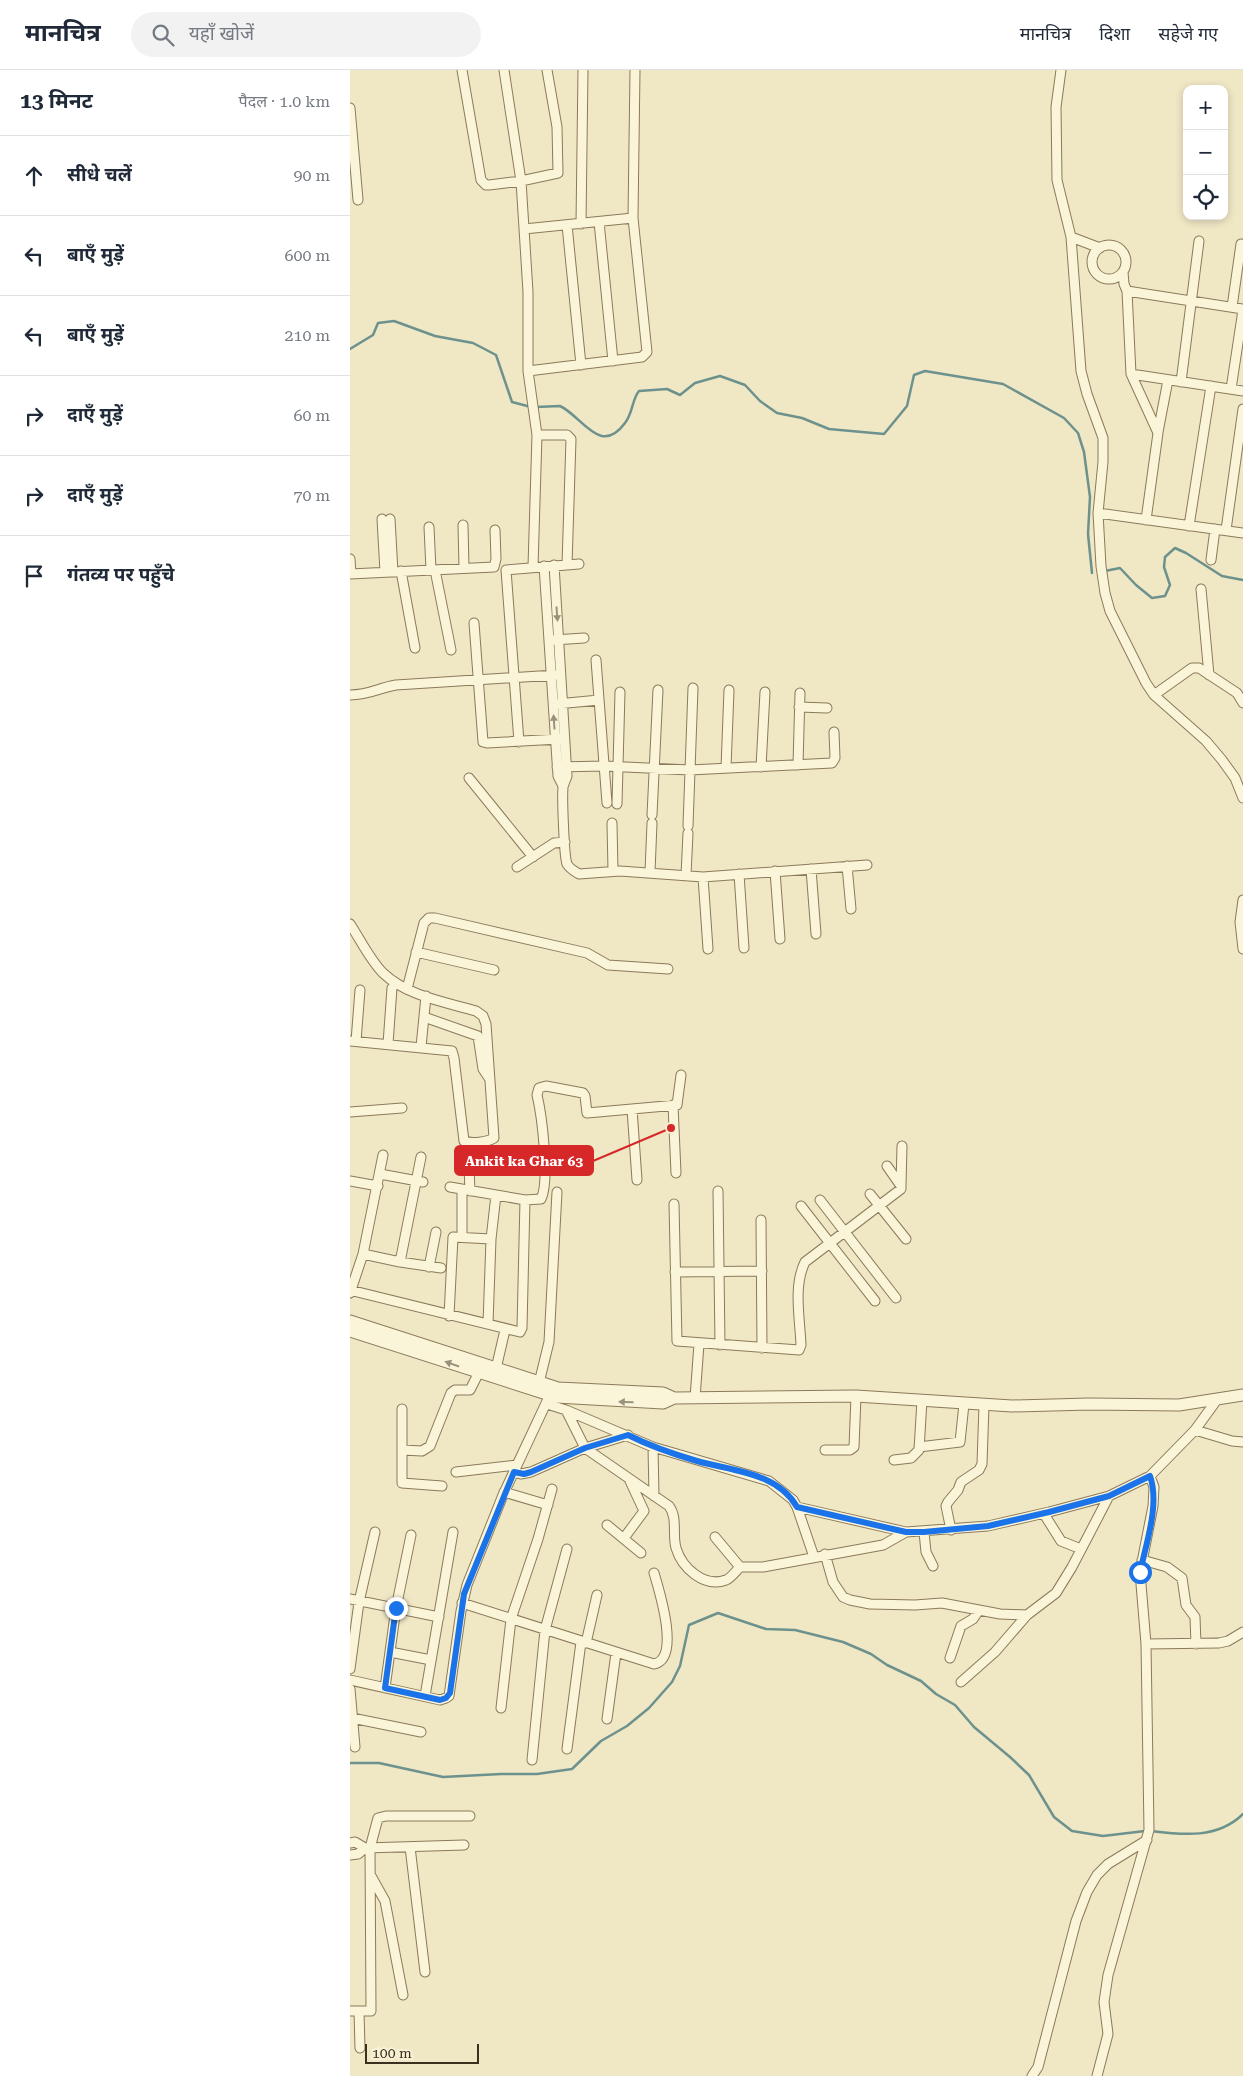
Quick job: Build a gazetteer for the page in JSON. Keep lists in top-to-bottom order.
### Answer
{
  "places": ["Ankit ka Ghar 63"],
  "scale_bar": "100 m",
  "page": {
    "header": "मानचित्र",
    "search": "यहाँ खोजें",
    "nav": ["मानचित्र", "दिशा", "सहेजे गए"],
    "heading": ["13 मिनट", "पैदल · 1.0 km"],
    "map_buttons": ["+", "−"],
    "list": [
      ["सीधे चलें", "90 m"],
      ["बाएँ मुड़ें", "600 m"],
      ["बाएँ मुड़ें", "210 m"],
      ["दाएँ मुड़ें", "60 m"],
      ["दाएँ मुड़ें", "70 m"],
      "गंतव्य पर पहुँचे"
    ],
    "scale": "100 m"
  }
}
